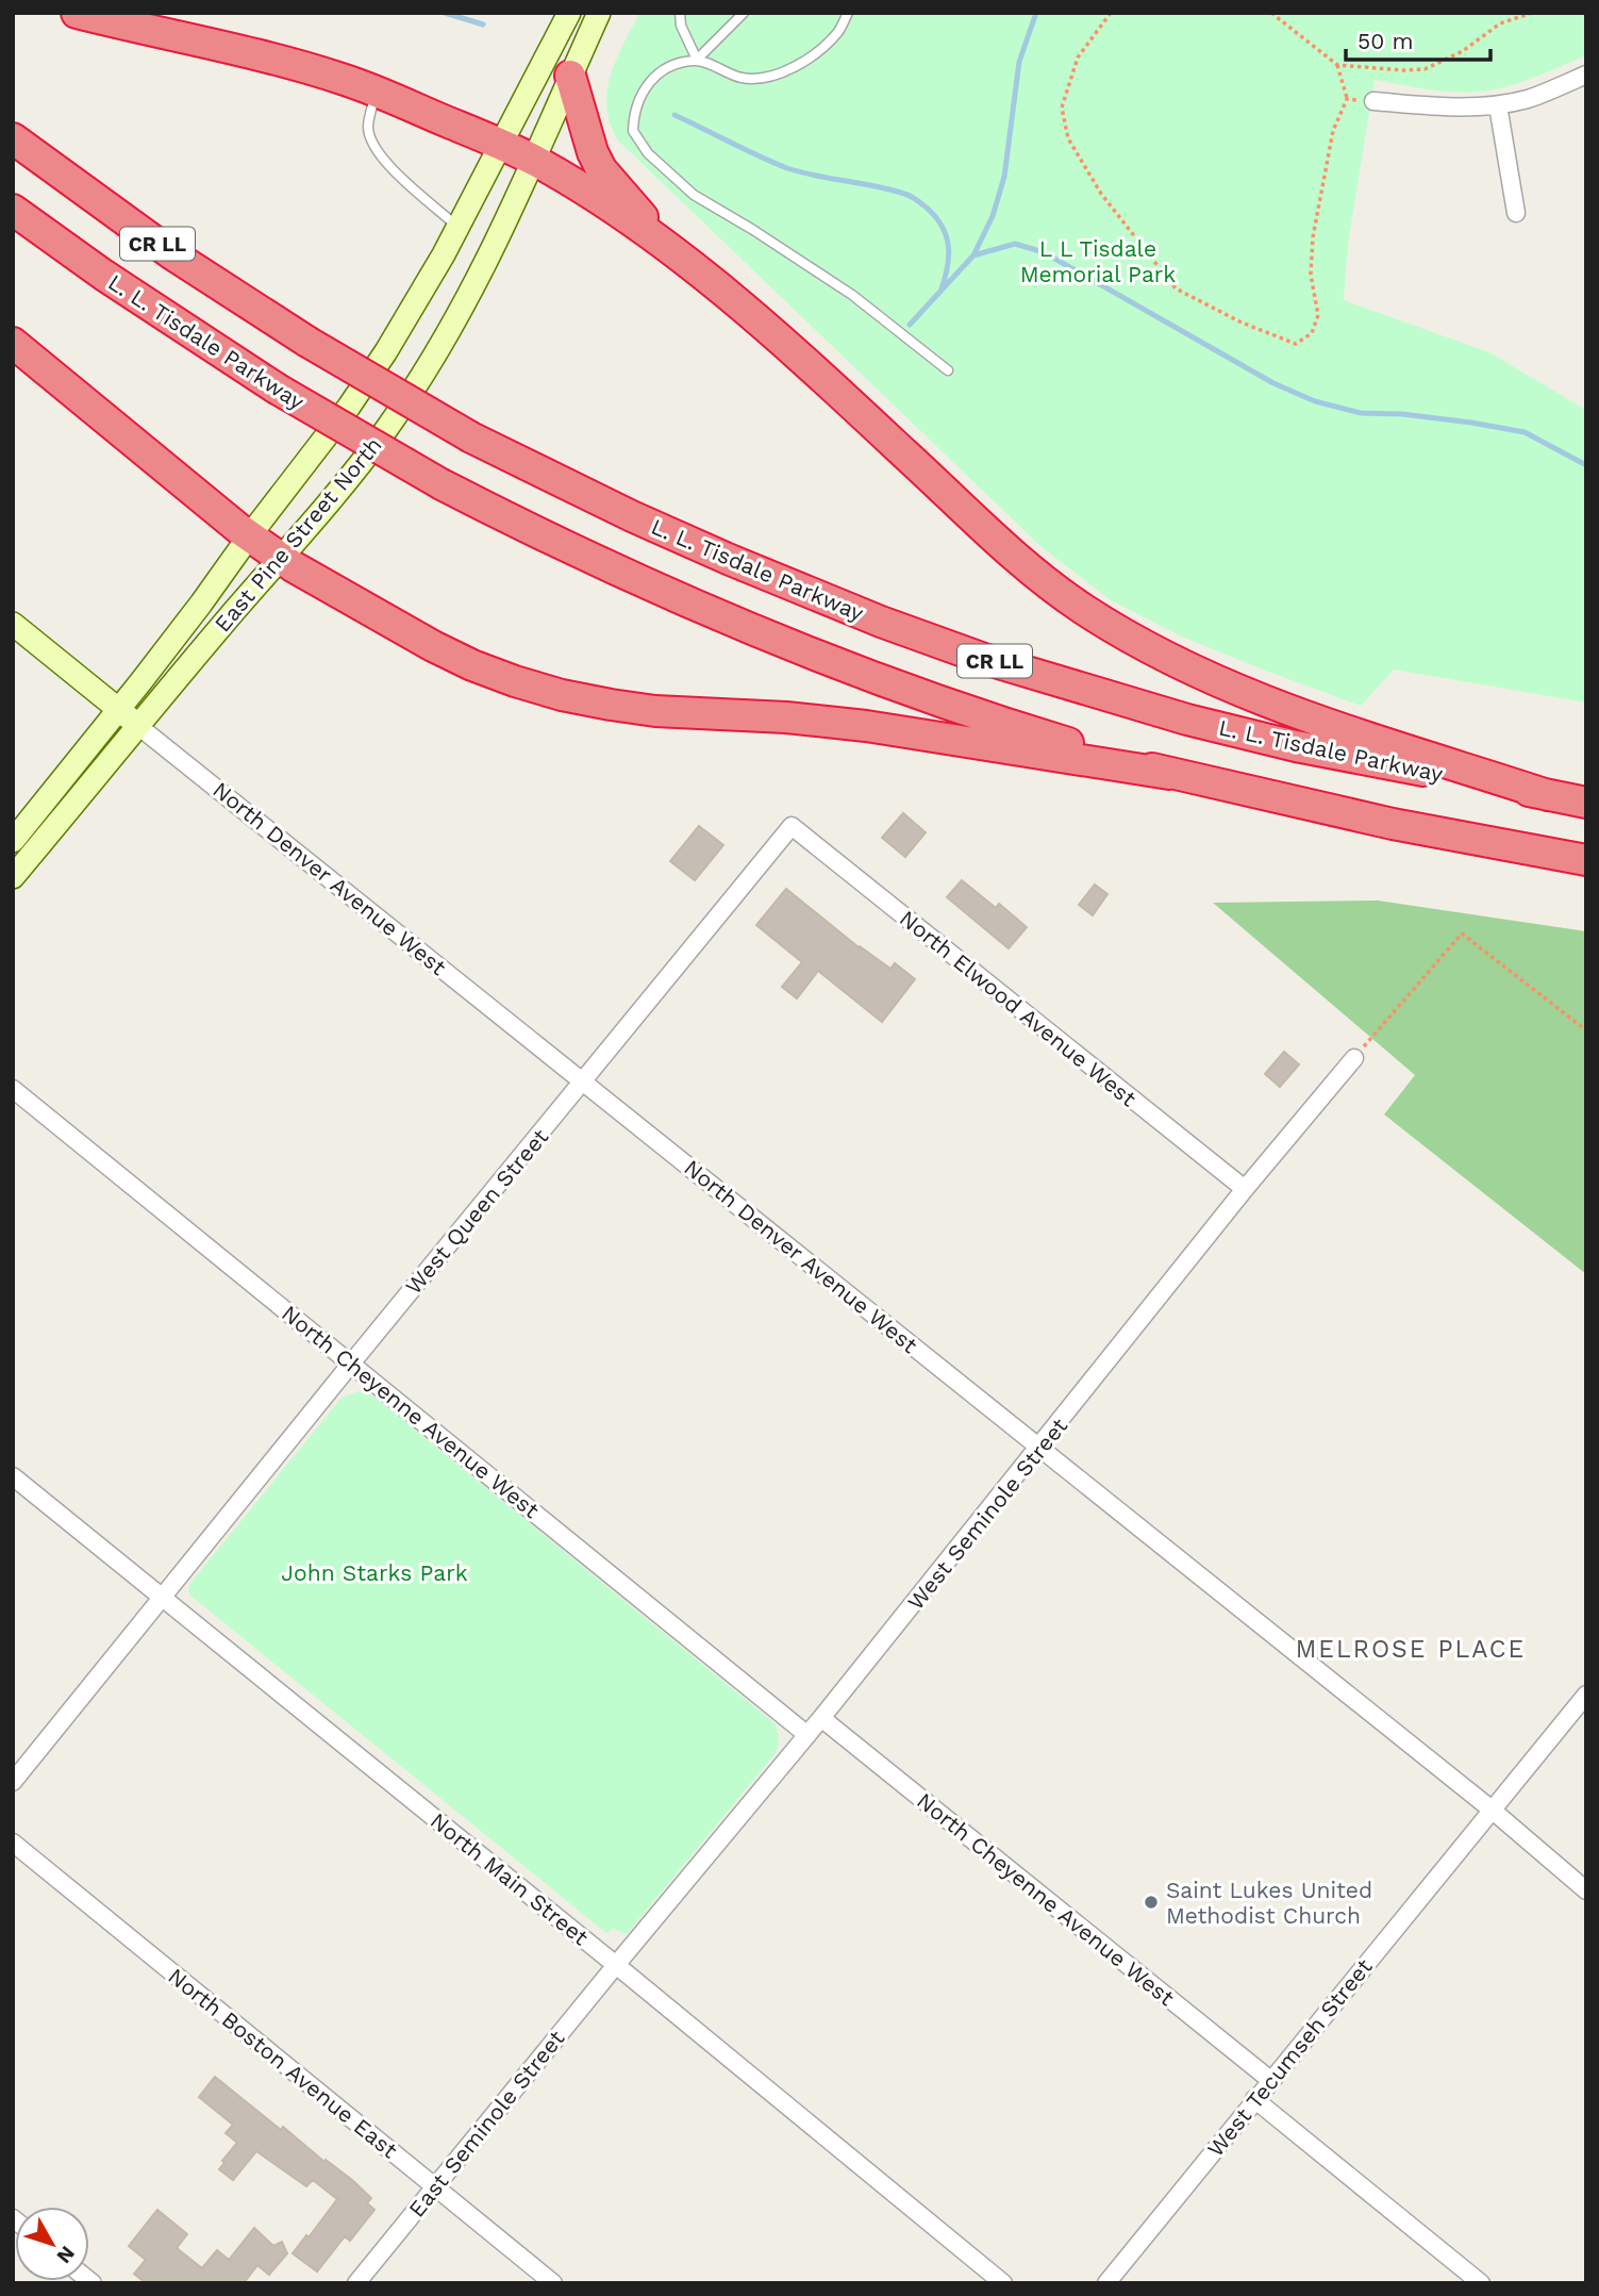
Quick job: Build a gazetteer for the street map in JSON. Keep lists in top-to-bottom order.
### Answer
{
  "streets": {
    "highway": ["CR LL", "L. L. Tisdale Parkway"],
    "street": [
      "East Pine Street North",
      "North Denver Avenue West",
      "North Elwood Avenue West",
      "West Queen Street",
      "North Cheyenne Avenue West",
      "West Seminole Street",
      "North Main Street",
      "West Tecumseh Street",
      "North Boston Avenue East",
      "East Seminole Street"
    ]
  },
  "crossings": [
    ["East Pine Street North", "North Denver Avenue West"],
    ["North Denver Avenue West", "West Queen Street"],
    ["North Denver Avenue West", "West Seminole Street"],
    ["North Denver Avenue West", "West Tecumseh Street"],
    ["North Elwood Avenue West", "West Queen Street"],
    ["North Elwood Avenue West", "West Seminole Street"],
    ["West Queen Street", "North Cheyenne Avenue West"],
    ["West Queen Street", "North Main Street"],
    ["North Cheyenne Avenue West", "West Seminole Street"],
    ["North Cheyenne Avenue West", "West Tecumseh Street"],
    ["West Seminole Street", "North Main Street"],
    ["West Seminole Street", "East Seminole Street"],
    ["North Main Street", "East Seminole Street"],
    ["North Boston Avenue East", "East Seminole Street"]
  ],
  "districts": ["MELROSE PLACE"],
  "parks": ["L L Tisdale Memorial Park", "John Starks Park"],
  "places": ["Saint Lukes United Methodist Church"],
  "scale_bar": "50 m",
  "north": "bottom right"
}
